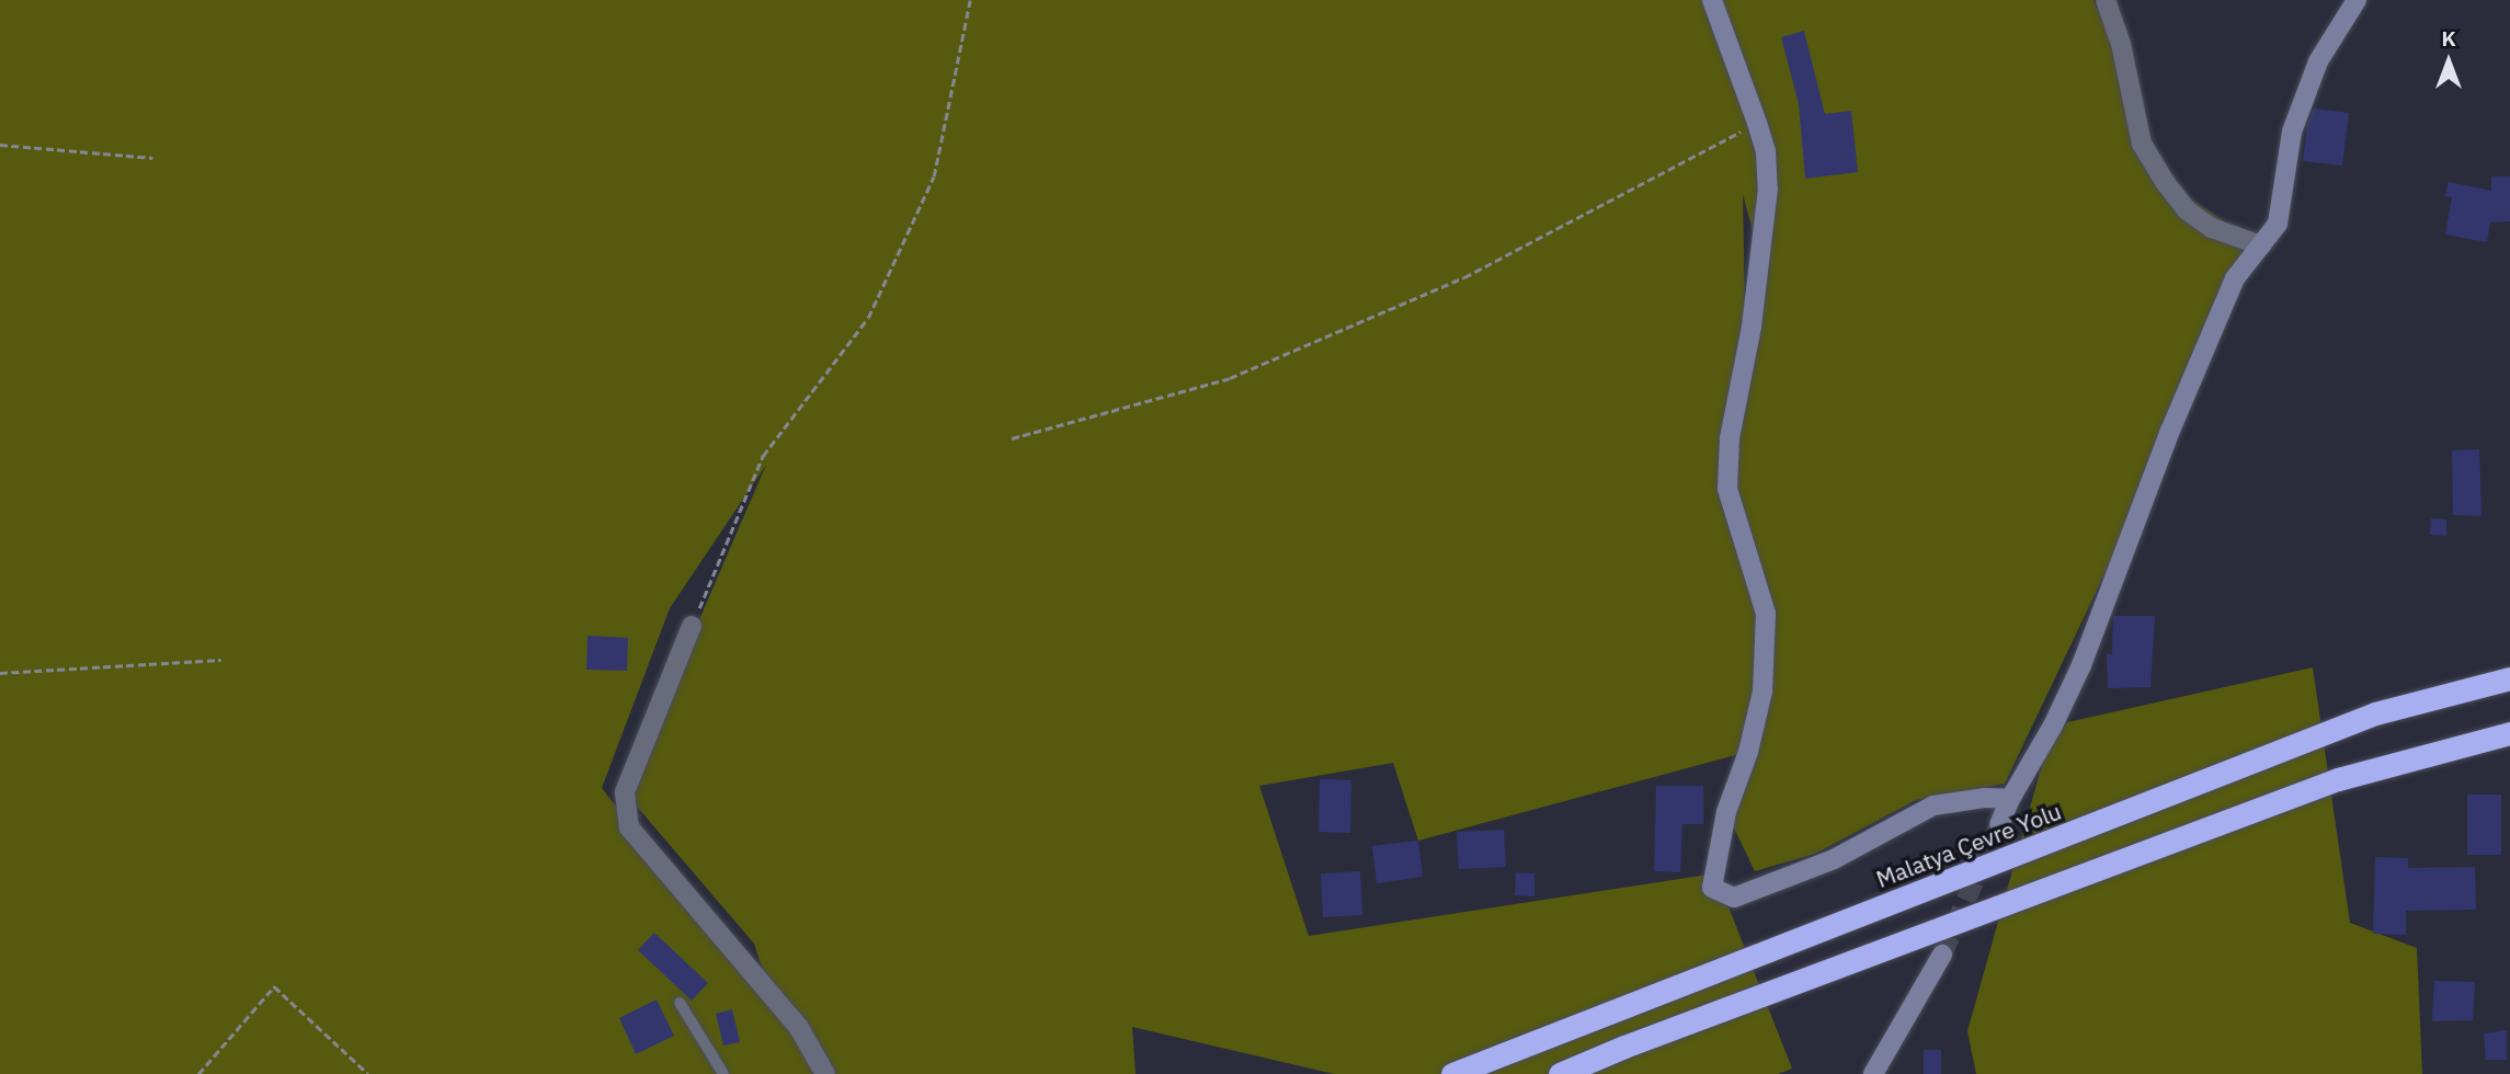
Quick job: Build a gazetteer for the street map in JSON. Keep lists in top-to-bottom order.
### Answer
{
  "streets": {
    "highway": ["Malatya Çevre Yolu"]
  },
  "north": "top"
}
